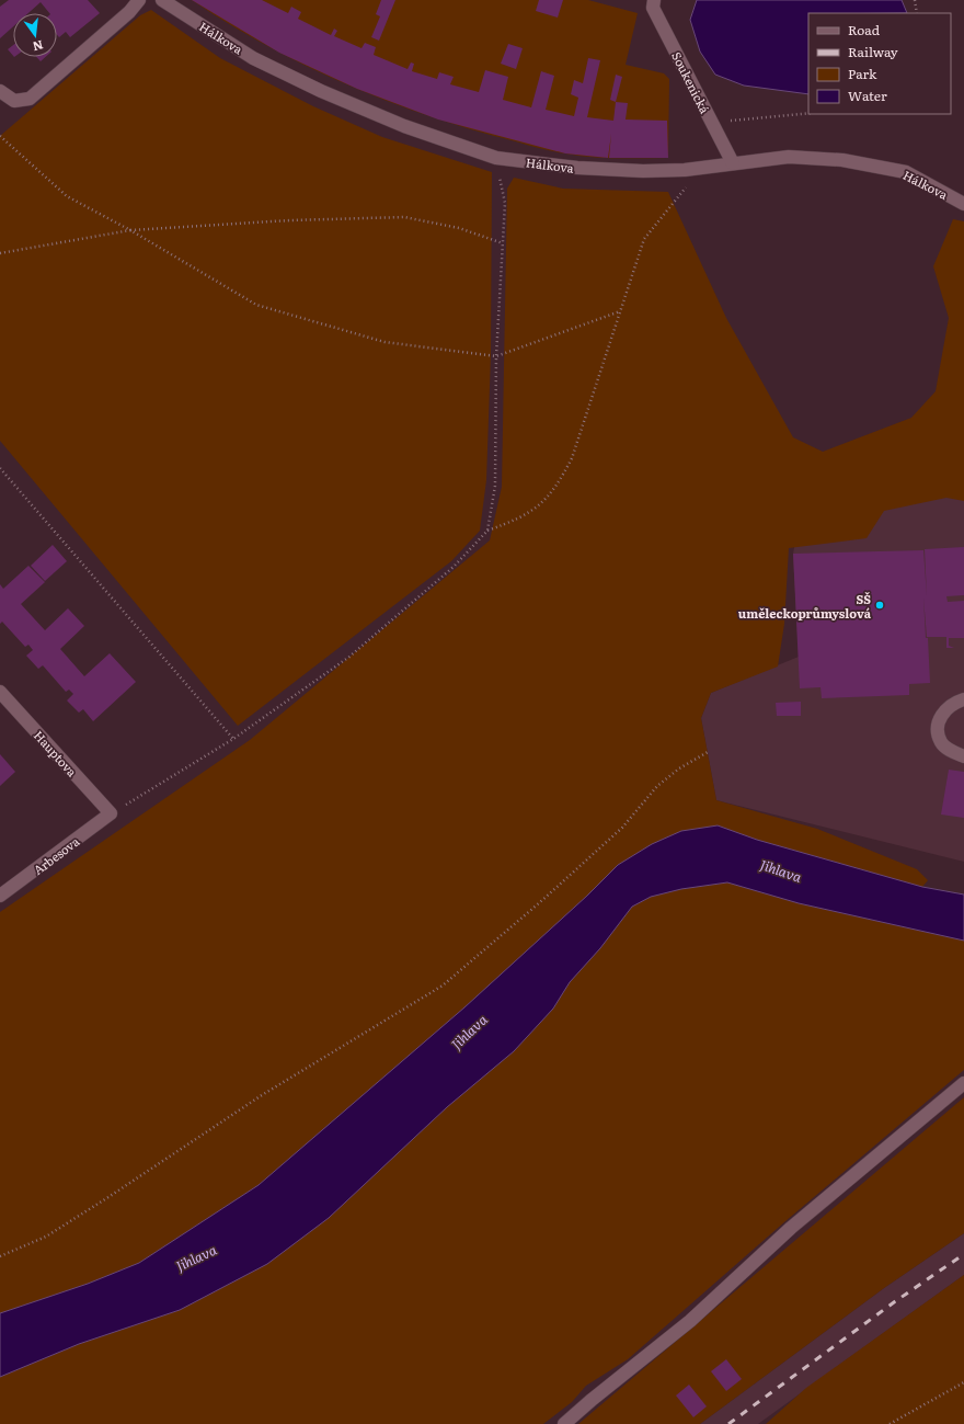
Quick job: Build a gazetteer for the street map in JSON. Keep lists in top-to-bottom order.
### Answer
{
  "streets": {
    "street": [
      "Hálkova",
      "Soukenická",
      "Hauptova",
      "Arbesova"
    ]
  },
  "crossings": [
    ["Hálkova", "Soukenická"],
    ["Hauptova", "Arbesova"]
  ],
  "water": ["Jihlava"],
  "places": ["SŠ uměleckoprůmyslová"],
  "legend": [
    "Road",
    "Railway",
    "Park",
    "Water"
  ],
  "north": "bottom"
}
